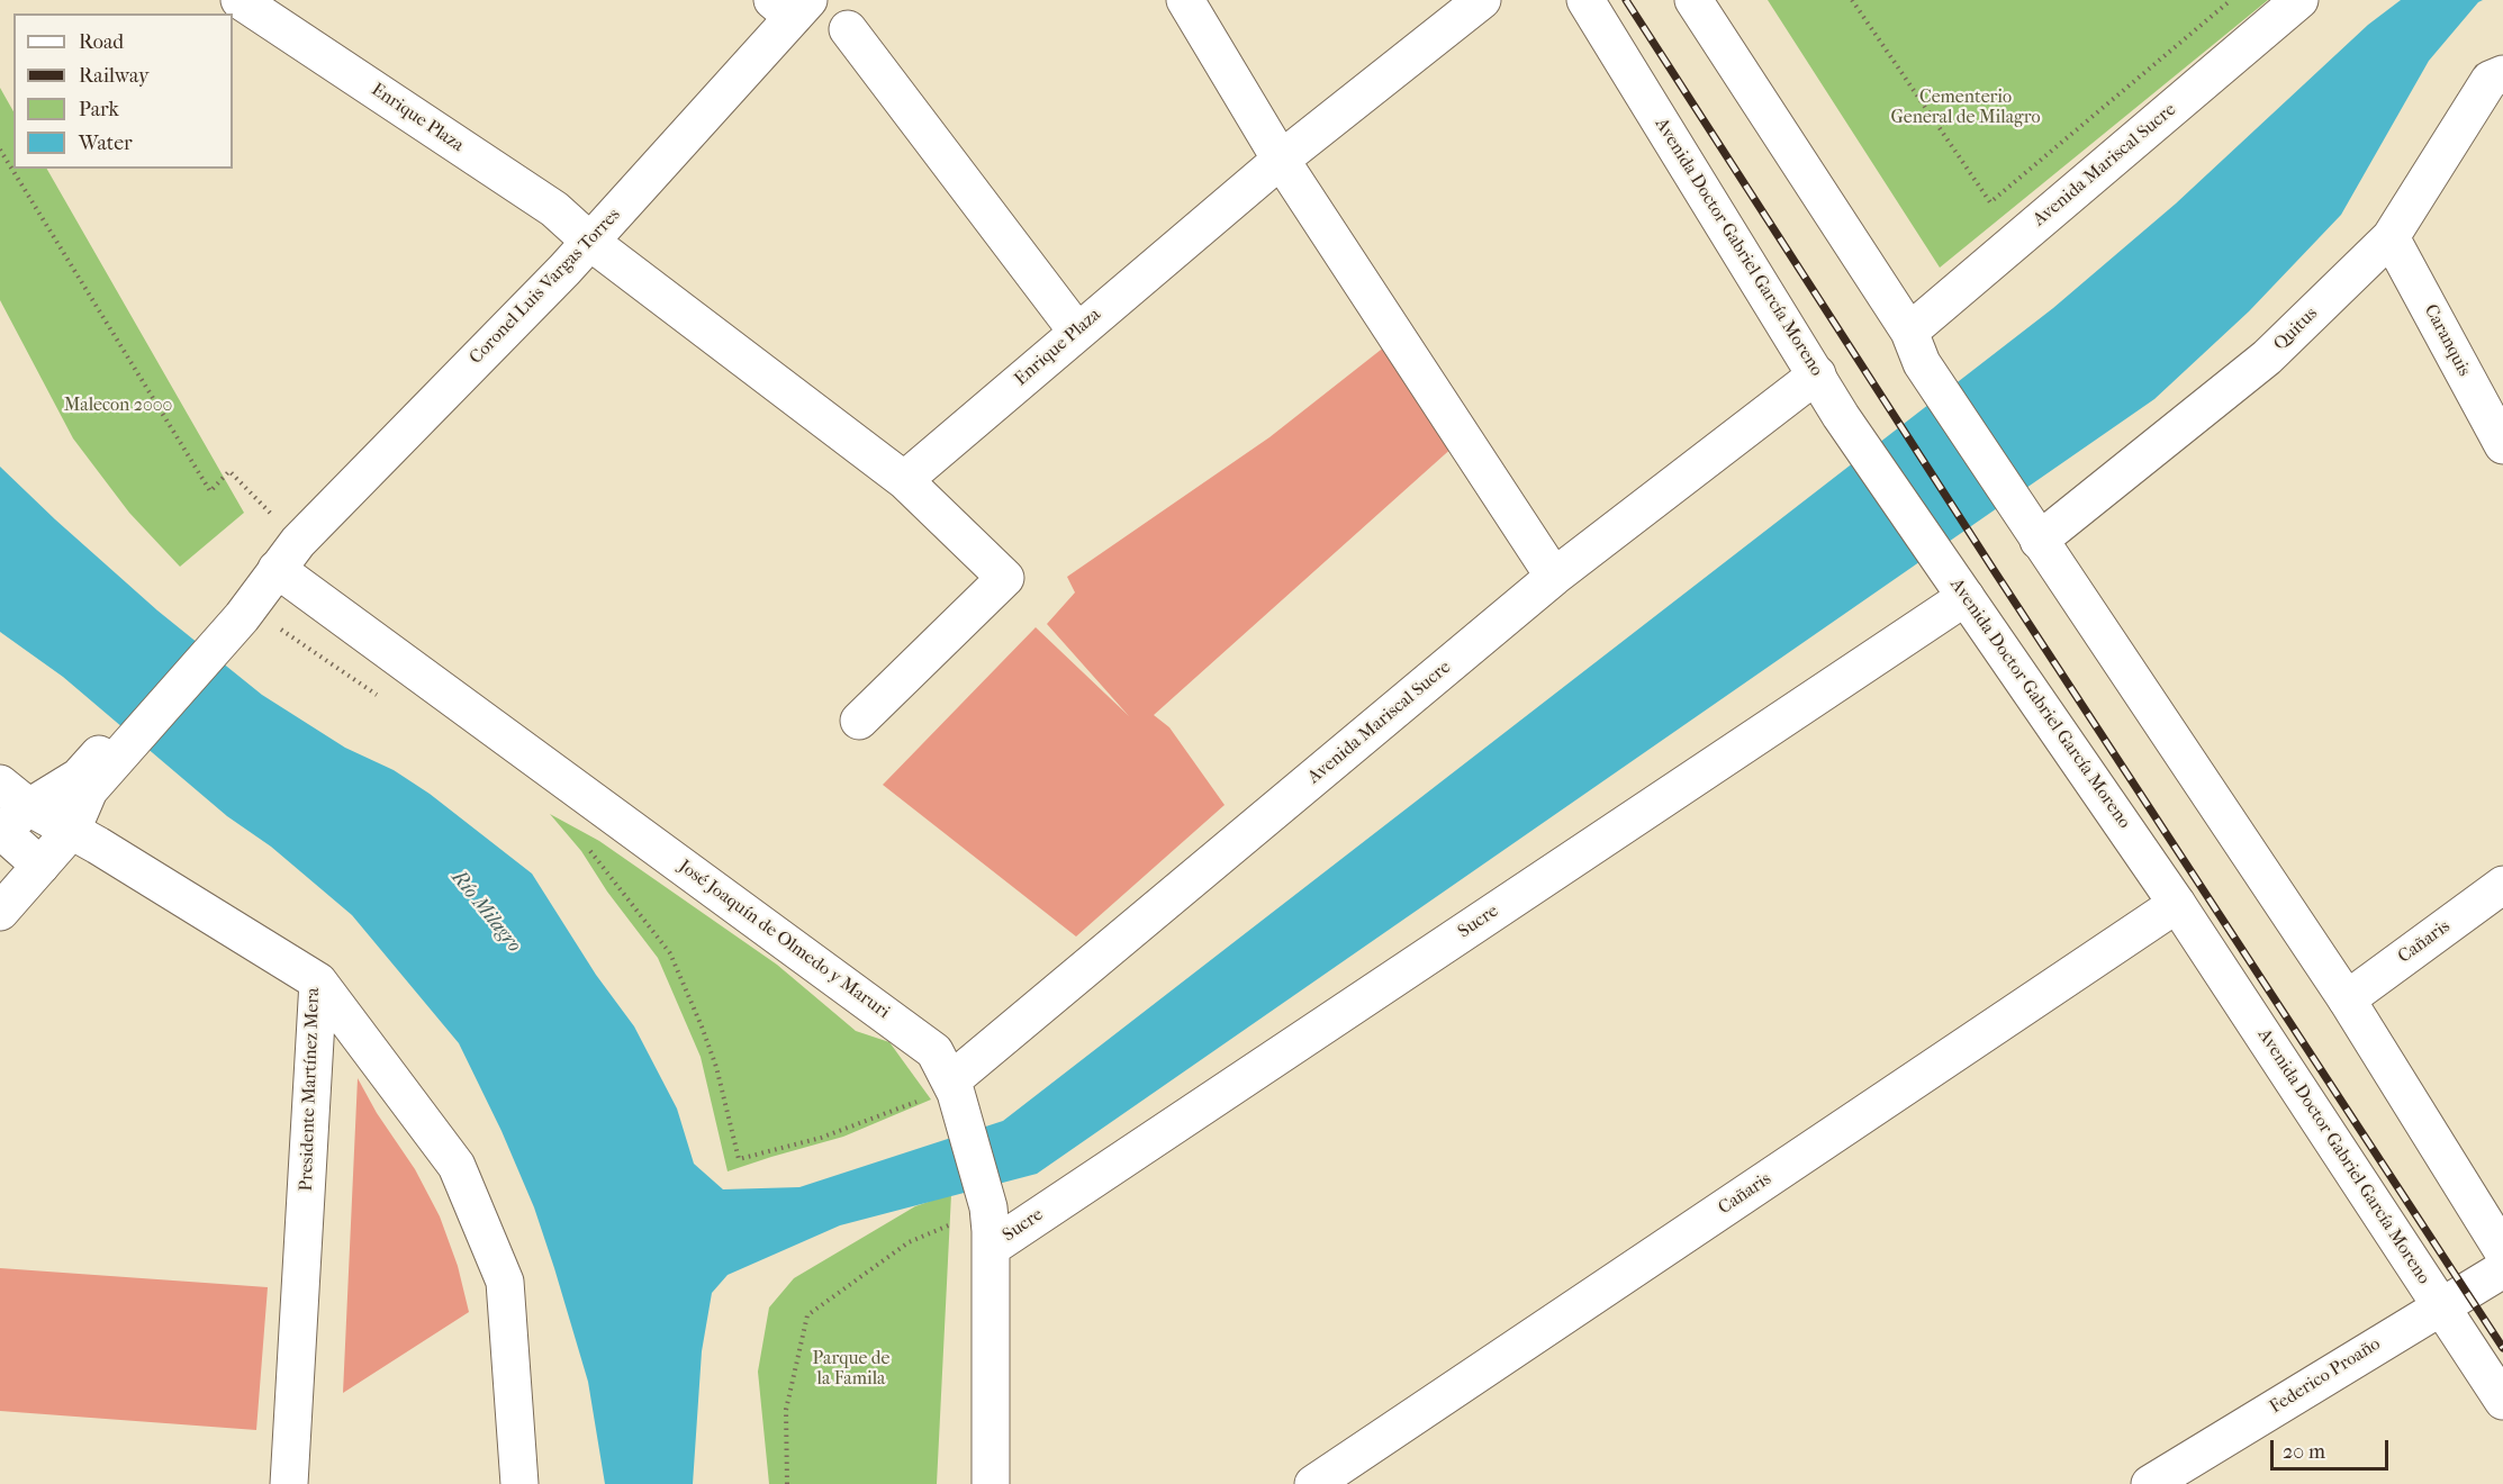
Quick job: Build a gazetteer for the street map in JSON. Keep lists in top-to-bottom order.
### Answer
{
  "streets": {
    "street": [
      "Enrique Plaza",
      "Avenida Mariscal Sucre",
      "Avenida Doctor Gabriel García Moreno",
      "Coronel Luis Vargas Torres",
      "Quitus",
      "Caranquis",
      "Sucre",
      "José Joaquín de Olmedo y Maruri",
      "Cañaris",
      "Presidente Martínez Mera",
      "Federico Proaño"
    ]
  },
  "crossings": [
    ["Enrique Plaza", "Coronel Luis Vargas Torres"],
    ["Avenida Mariscal Sucre", "Avenida Doctor Gabriel García Moreno"],
    ["Avenida Mariscal Sucre", "José Joaquín de Olmedo y Maruri"],
    ["Avenida Doctor Gabriel García Moreno", "Sucre"],
    ["Avenida Doctor Gabriel García Moreno", "Cañaris"],
    ["Avenida Doctor Gabriel García Moreno", "Federico Proaño"],
    ["Coronel Luis Vargas Torres", "José Joaquín de Olmedo y Maruri"],
    ["Quitus", "Caranquis"],
    ["Sucre", "José Joaquín de Olmedo y Maruri"]
  ],
  "water": ["Río Milagro"],
  "parks": ["Cementerio General de Milagro", "Malecon 2000", "Parque de la Famila"],
  "legend": [
    "Road",
    "Railway",
    "Park",
    "Water"
  ],
  "scale_bar": "20 m"
}
